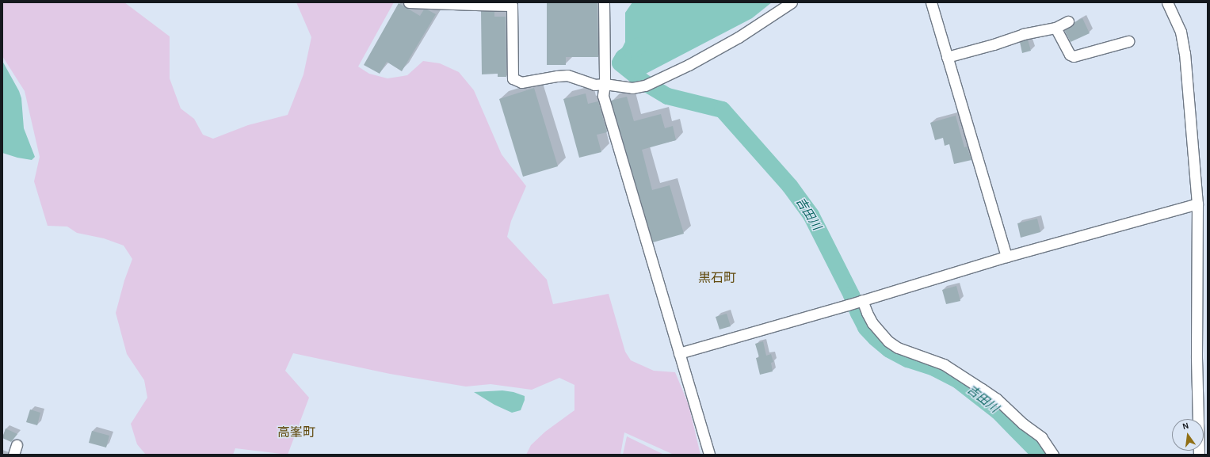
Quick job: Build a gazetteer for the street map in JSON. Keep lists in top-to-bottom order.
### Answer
{
  "districts": ["黒石町", "高峯町"],
  "water": ["吉田川"],
  "north": "top"
}
